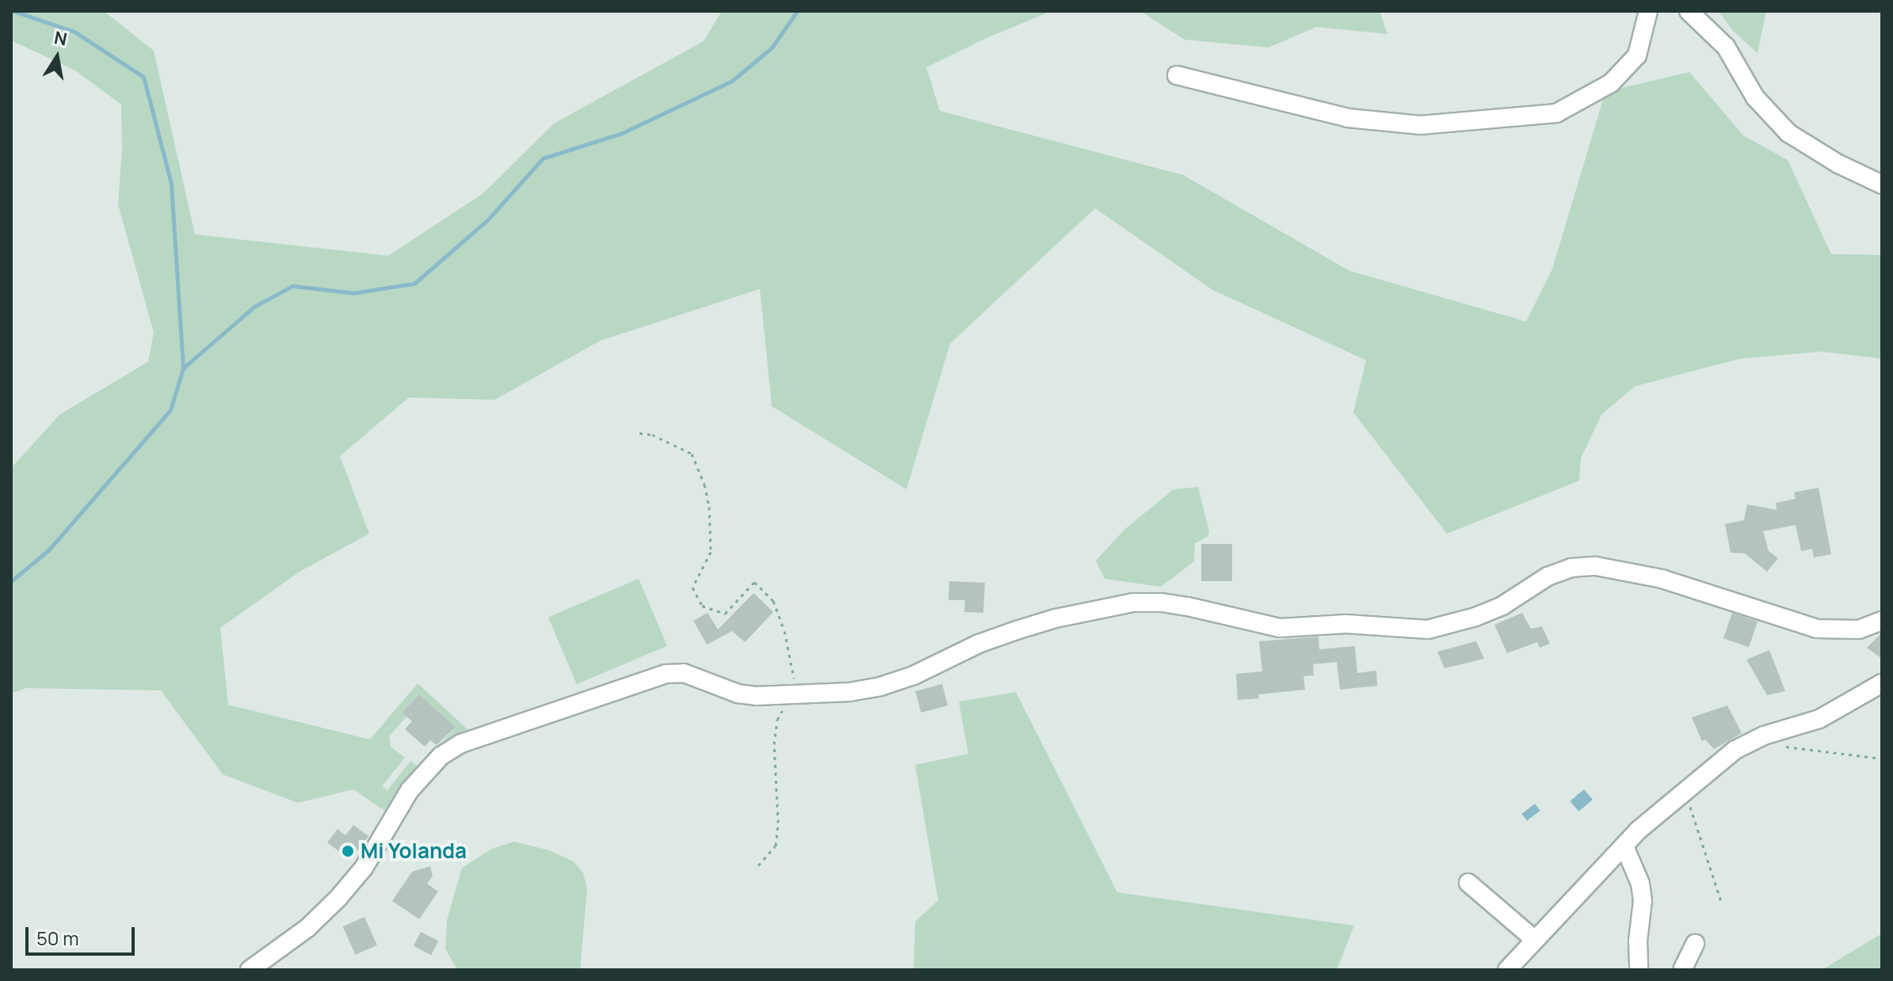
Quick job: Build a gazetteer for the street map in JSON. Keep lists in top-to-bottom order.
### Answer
{
  "places": ["Mi Yolanda"],
  "scale_bar": "50 m",
  "north": "top"
}
